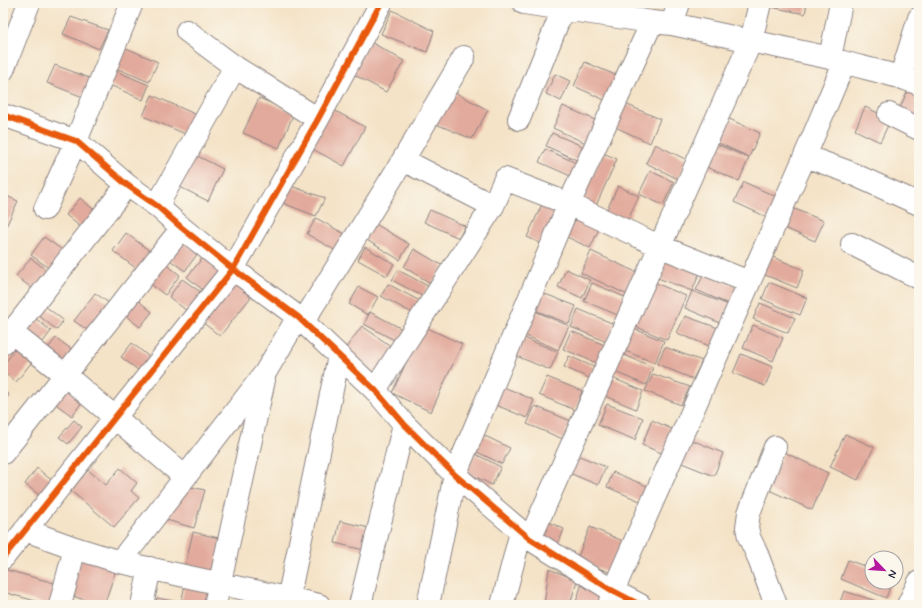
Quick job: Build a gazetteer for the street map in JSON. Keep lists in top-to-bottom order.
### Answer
{
  "north": "bottom right"
}
